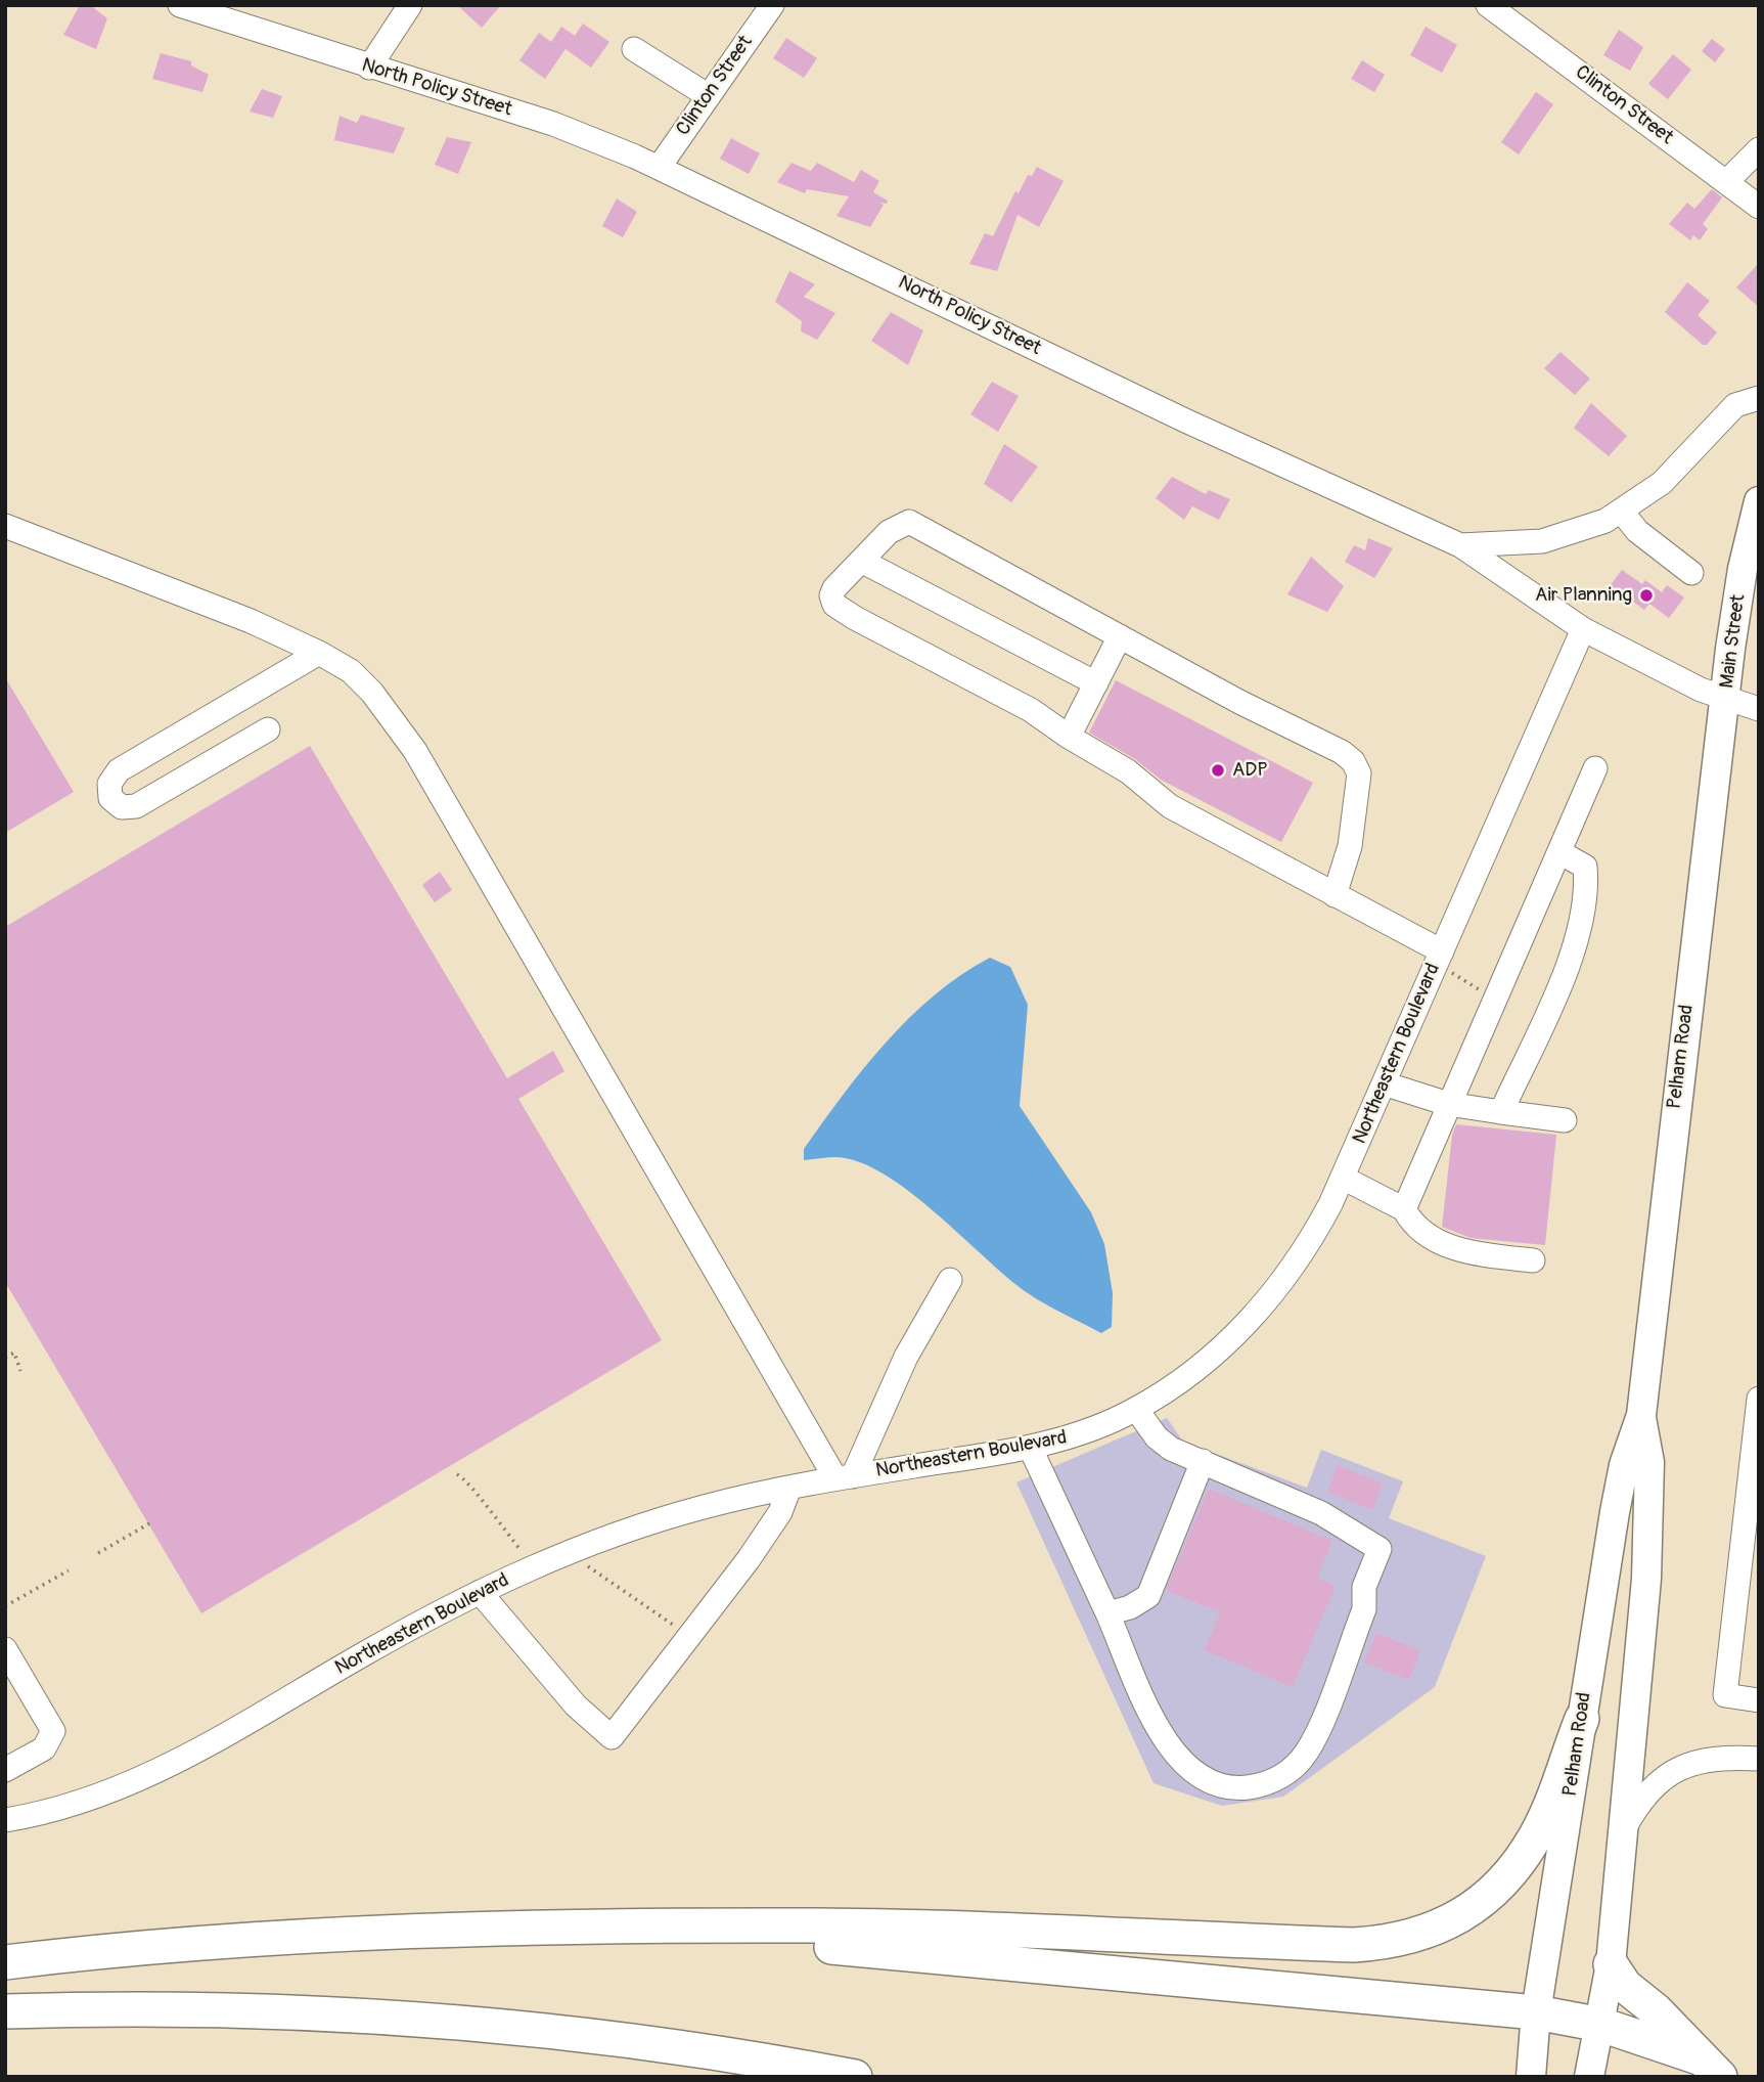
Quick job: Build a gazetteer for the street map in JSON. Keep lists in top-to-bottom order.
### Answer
{
  "streets": {
    "main road": ["Main Street", "Pelham Road"],
    "street": ["Clinton Street", "North Policy Street", "Northeastern Boulevard"]
  },
  "crossings": [
    ["Clinton Street", "North Policy Street"],
    ["North Policy Street", "Main Street"],
    ["North Policy Street", "Northeastern Boulevard"],
    ["North Policy Street", "Pelham Road"],
    ["Main Street", "Pelham Road"]
  ],
  "places": ["Air Planning", "ADP"]
}
